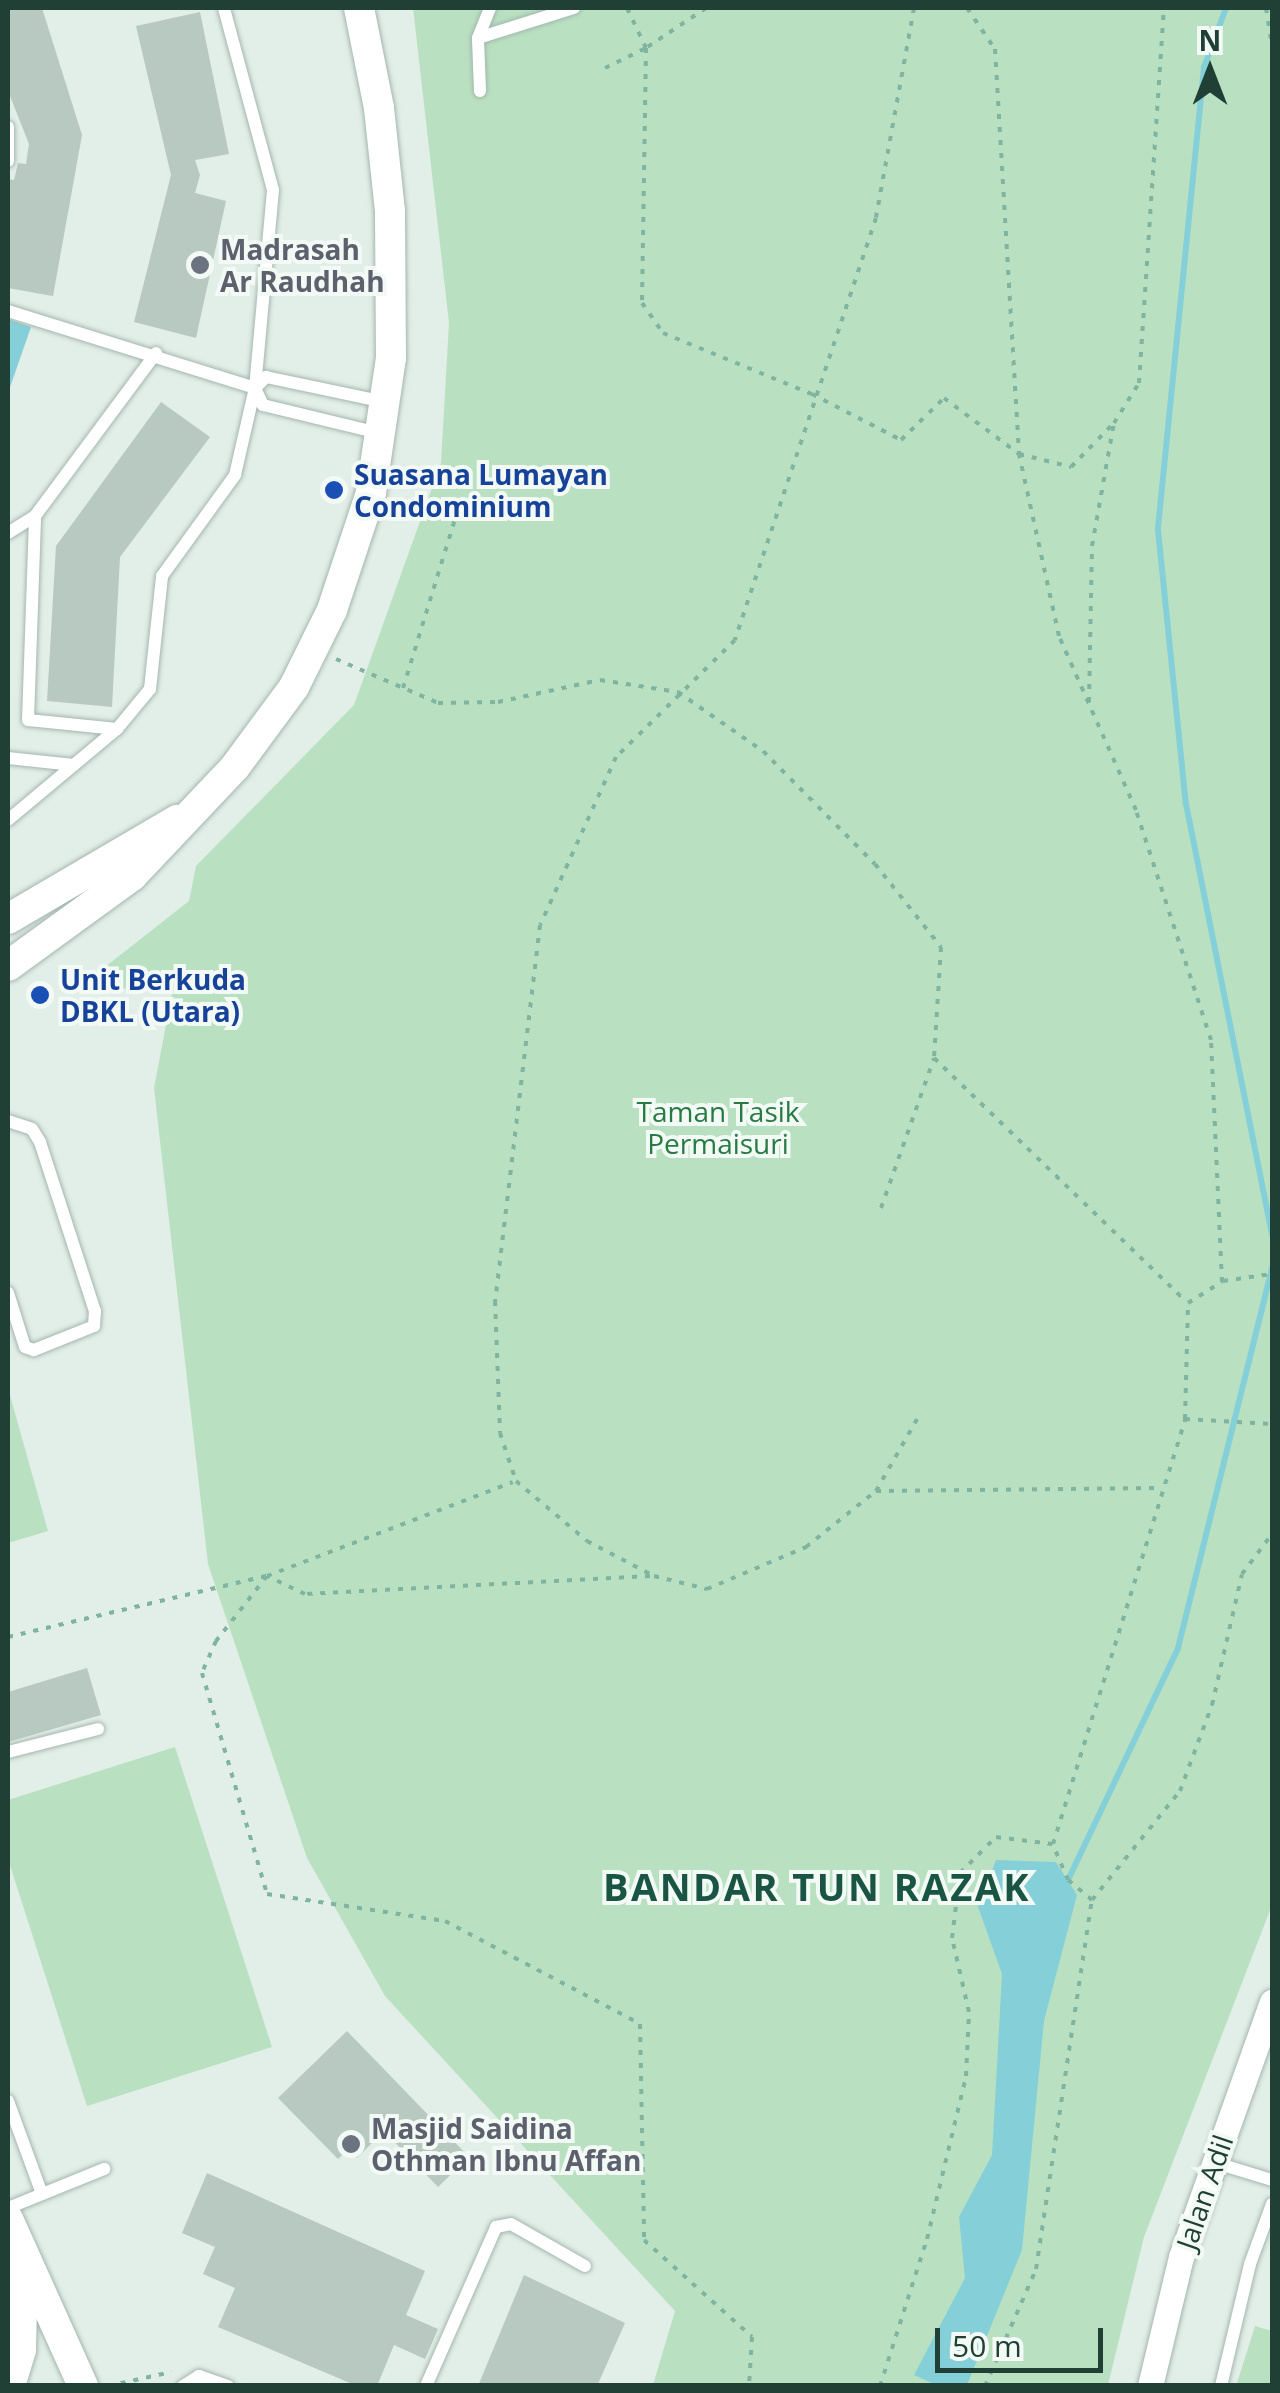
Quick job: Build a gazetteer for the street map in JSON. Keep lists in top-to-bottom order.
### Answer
{
  "streets": {
    "street": ["Jalan Adil"]
  },
  "districts": ["BANDAR TUN RAZAK"],
  "parks": ["Taman Tasik Permaisuri"],
  "places": [
    "Madrasah Ar Raudhah",
    "Suasana Lumayan Condominium",
    "Unit Berkuda DBKL (Utara)",
    "Masjid Saidina Othman Ibnu Affan"
  ],
  "scale_bar": "50 m",
  "north": "top"
}
